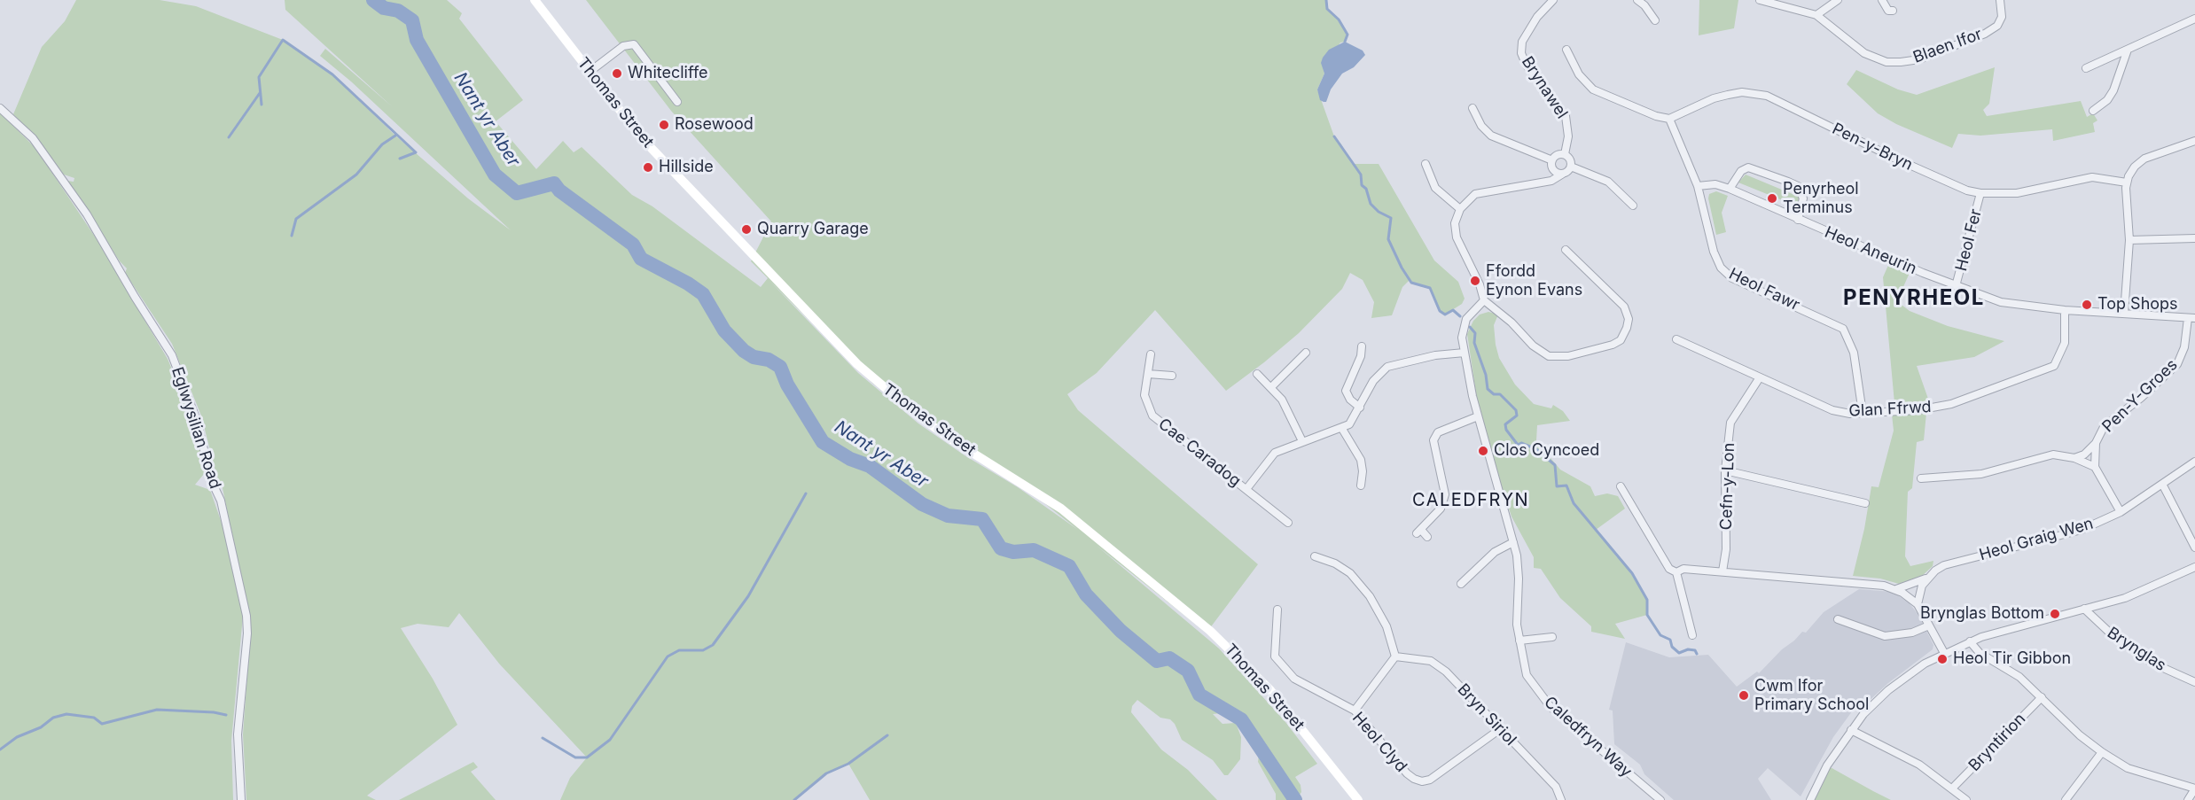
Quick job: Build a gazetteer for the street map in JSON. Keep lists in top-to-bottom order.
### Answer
{
  "streets": {
    "main road": ["Thomas Street"],
    "street": [
      "Blaen Ifor",
      "Brynawel",
      "Pen-y-Bryn",
      "Heol Fer",
      "Heol Aneurin",
      "Heol Fawr",
      "Pen-Y-Groes",
      "Glan Ffrwd",
      "Eglwysilian Road",
      "Cae Caradog",
      "Cefn-y-Lon",
      "Heol Graig Wen",
      "Brynglas",
      "Bryn Siriol",
      "Caledfryn Way",
      "Heol Clyd",
      "Bryntirion"
    ]
  },
  "crossings": [
    ["Pen-y-Bryn", "Heol Fer"],
    ["Pen-y-Bryn", "Heol Fawr"],
    ["Heol Fer", "Heol Aneurin"],
    ["Heol Aneurin", "Heol Fawr"],
    ["Heol Aneurin", "Pen-Y-Groes"],
    ["Heol Aneurin", "Glan Ffrwd"],
    ["Heol Fawr", "Glan Ffrwd"],
    ["Glan Ffrwd", "Cefn-y-Lon"],
    ["Bryn Siriol", "Heol Clyd"]
  ],
  "districts": ["PENYRHEOL", "CALEDFRYN"],
  "water": ["Nant yr Aber"],
  "places": [
    "Whitecliffe",
    "Rosewood",
    "Hillside",
    "Penyrheol Terminus",
    "Quarry Garage",
    "Ffordd Eynon Evans",
    "Top Shops",
    "Clos Cyncoed",
    "Brynglas Bottom",
    "Heol Tir Gibbon",
    "Cwm Ifor Primary School"
  ]
}
